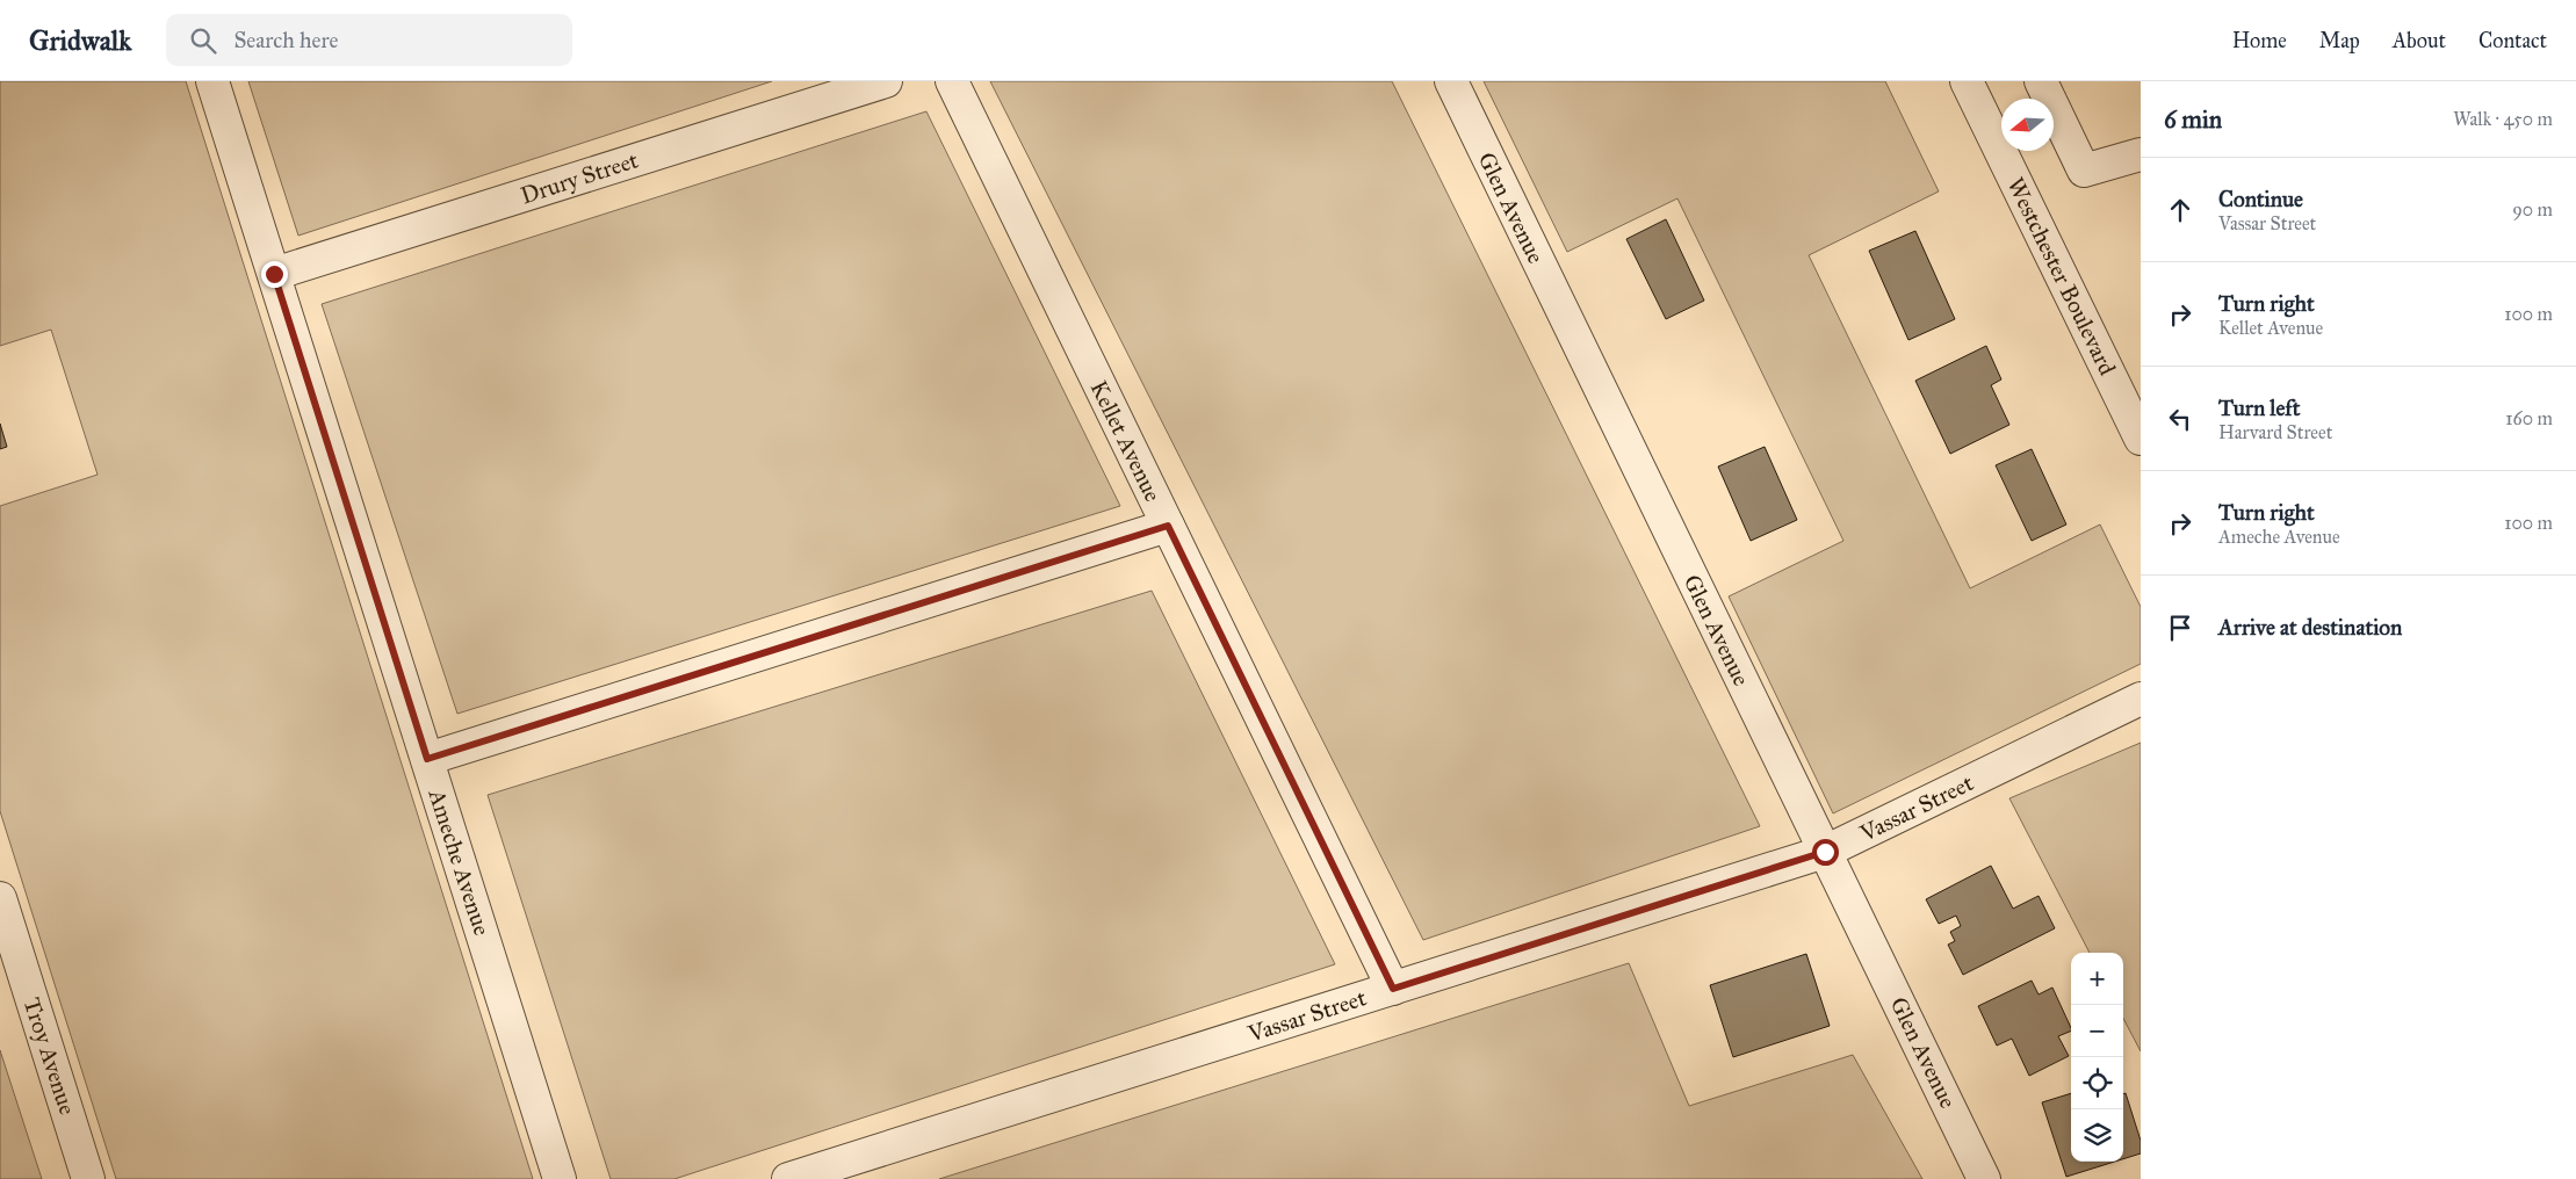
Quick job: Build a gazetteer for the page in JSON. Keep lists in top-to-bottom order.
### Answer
{
  "streets": {
    "street": [
      "Drury Street",
      "Glen Avenue",
      "Westchester Boulevard",
      "Kellet Avenue",
      "Vassar Street",
      "Ameche Avenue",
      "Troy Avenue"
    ]
  },
  "crossings": [
    ["Drury Street", "Ameche Avenue"],
    ["Glen Avenue", "Vassar Street"],
    ["Kellet Avenue", "Vassar Street"]
  ],
  "north": "left",
  "page": {
    "header": "Gridwalk",
    "search": "Search here",
    "nav": [
      "Home",
      "Map",
      "About",
      "Contact"
    ],
    "heading": ["6 min", "Walk · 450 m"],
    "list": [
      ["Continue", "Vassar Street", "90 m"],
      ["Turn right", "Kellet Avenue", "100 m"],
      ["Turn left", "Harvard Street", "160 m"],
      ["Turn right", "Ameche Avenue", "100 m"],
      "Arrive at destination"
    ],
    "map_buttons": ["+", "−"]
  }
}
